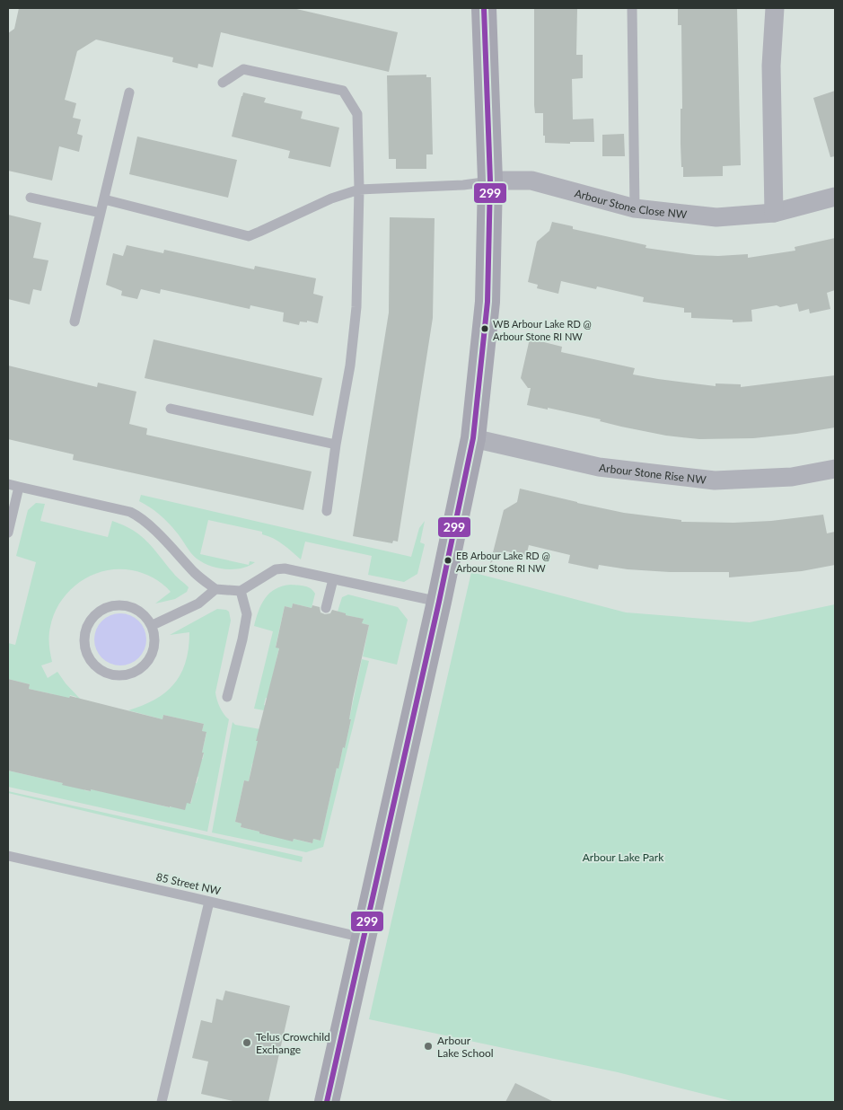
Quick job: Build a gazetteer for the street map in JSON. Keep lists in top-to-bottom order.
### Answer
{
  "streets": {
    "street": ["Arbour Stone Close NW", "Arbour Stone Rise NW"],
    "lane": ["85 Street NW"]
  },
  "parks": ["Arbour Lake Park"],
  "places": [
    "WB Arbour Lake RD @ Arbour Stone RI NW",
    "EB Arbour Lake RD @ Arbour Stone RI NW",
    "Telus Crowchild Exchange",
    "Arbour Lake School"
  ],
  "lines": ["transit line 299"]
}
